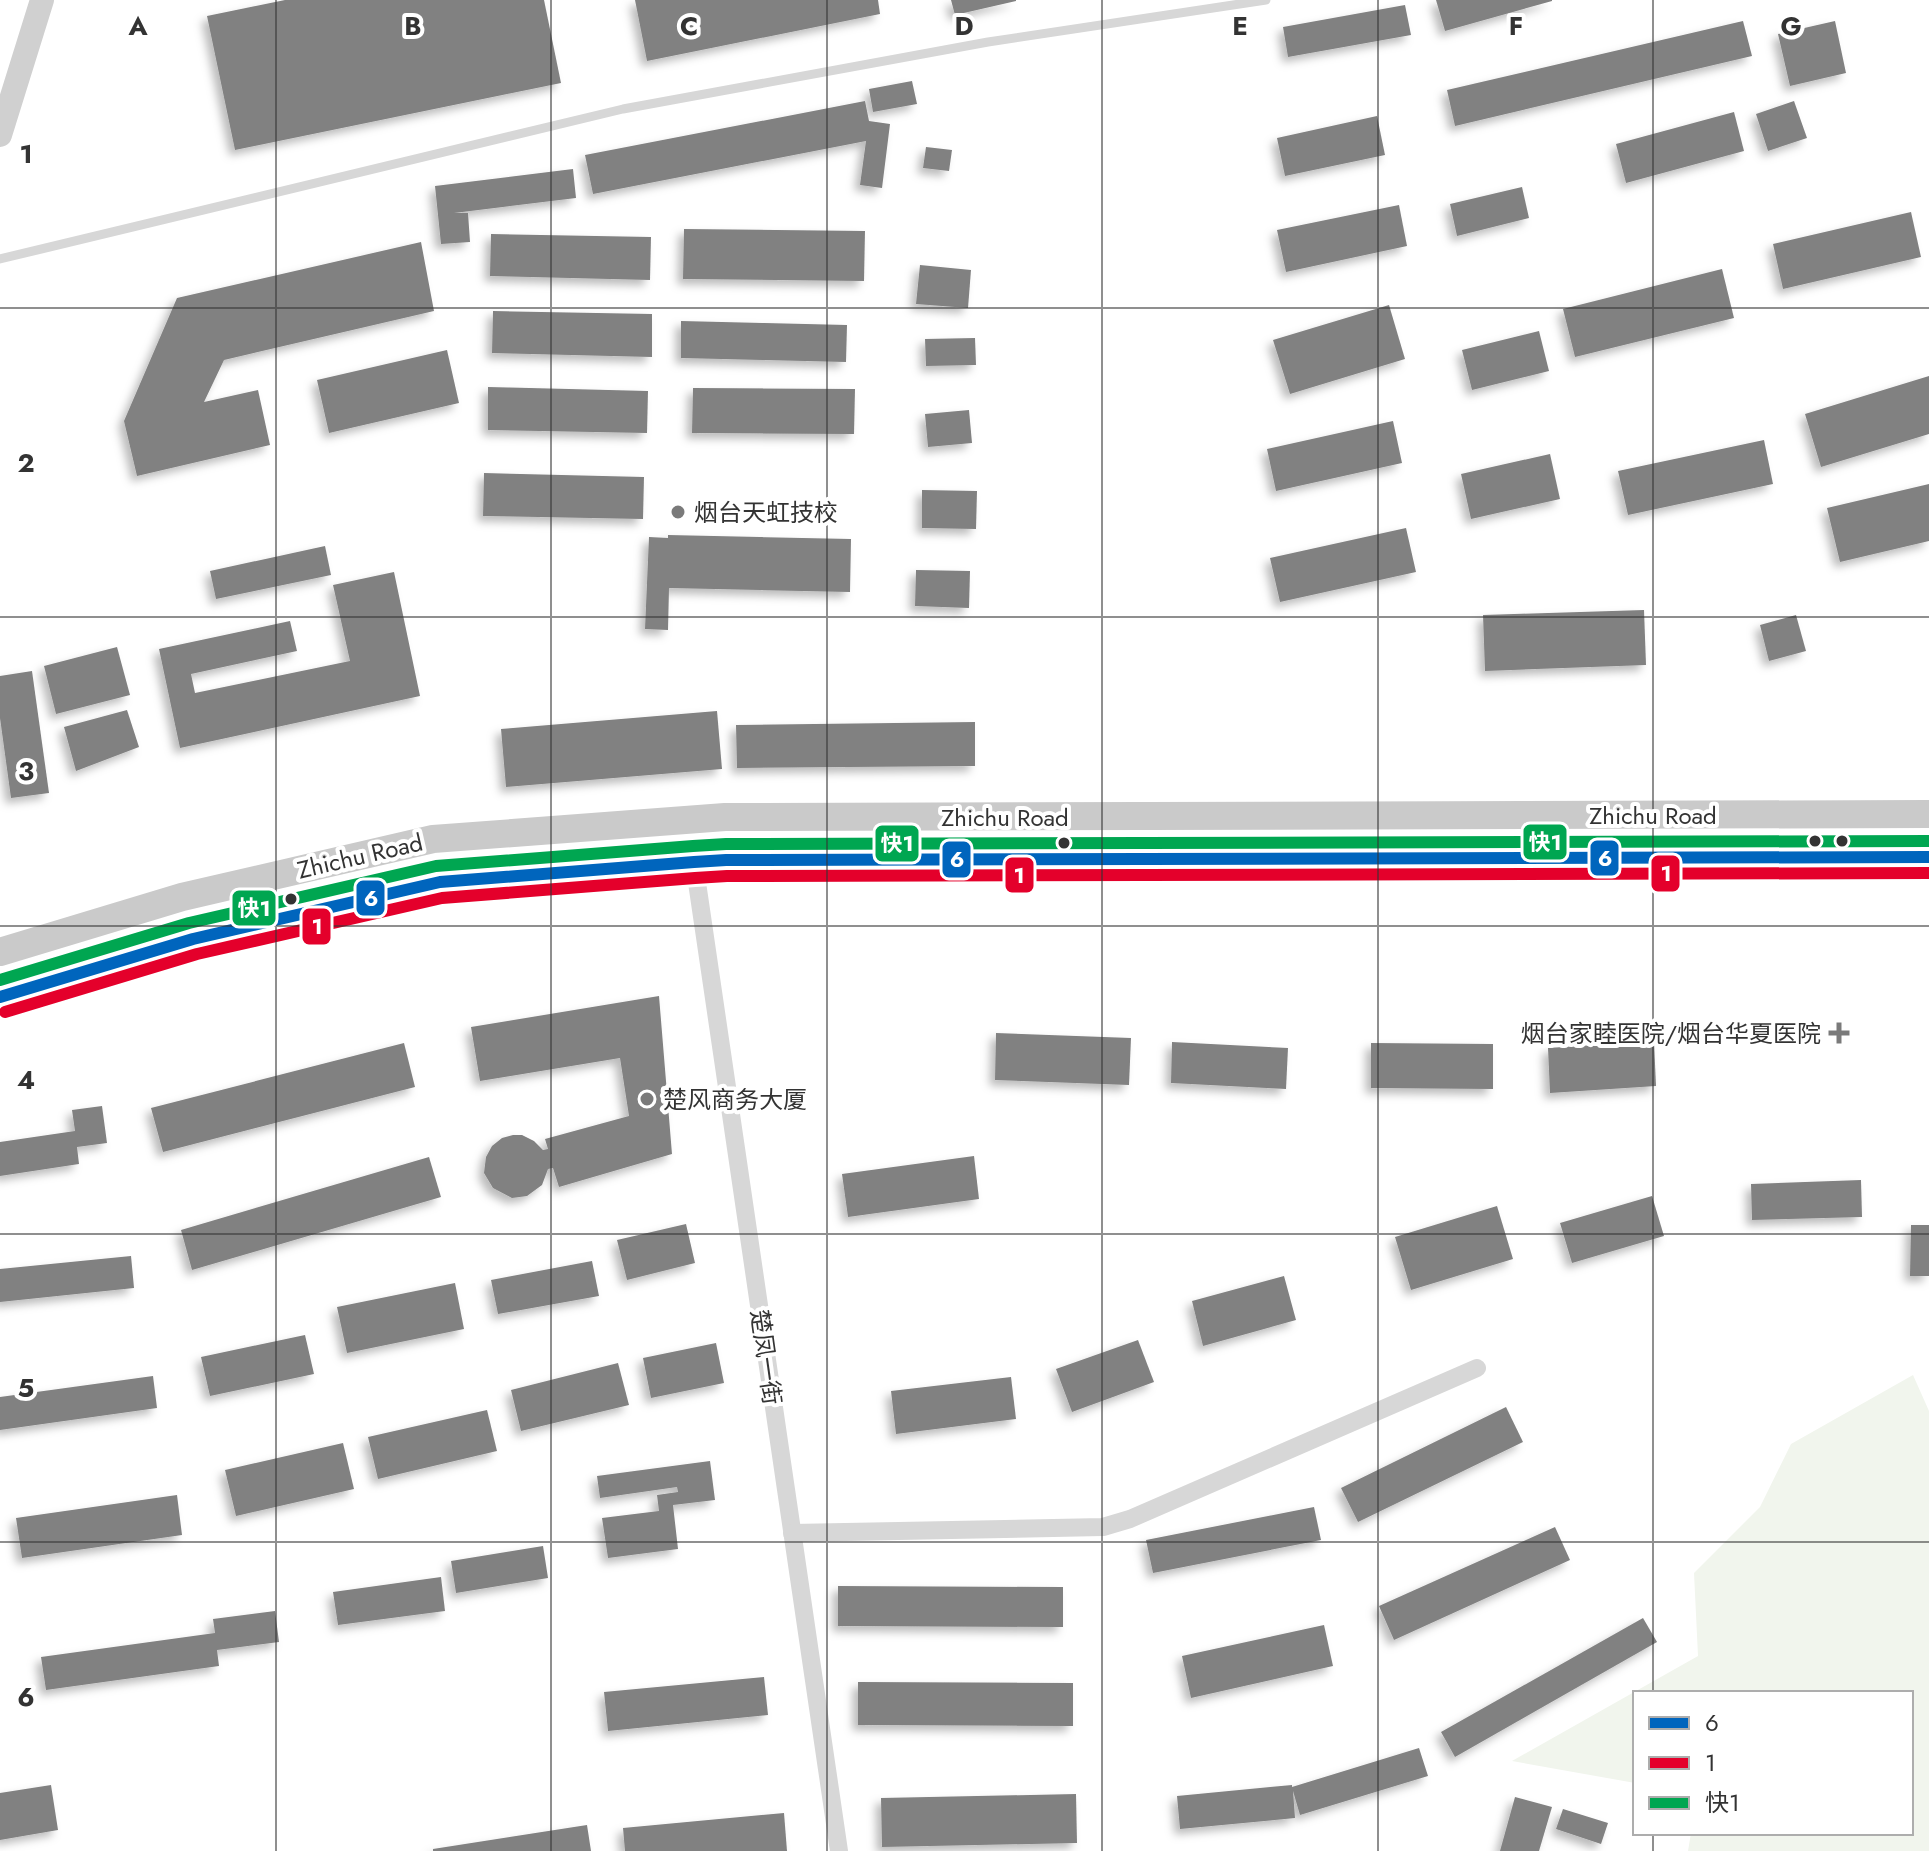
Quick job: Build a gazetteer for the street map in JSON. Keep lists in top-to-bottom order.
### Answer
{
  "streets": {
    "main road": ["Zhichu Road"],
    "street": ["楚凤一街"]
  },
  "crossings": [
    ["Zhichu Road", "楚凤一街"]
  ],
  "places": {
    "other": ["烟台天虹技校", "楚风商务大厦"],
    "health": ["烟台家睦医院/烟台华夏医院"]
  },
  "lines": ["transit line 快1", "transit line 6", "transit line 1"],
  "legend": ["6", "1", "快1"],
  "grid": {
    "columns": [
      "A",
      "B",
      "C",
      "D",
      "E",
      "F",
      "G"
    ],
    "rows": [
      "1",
      "2",
      "3",
      "4",
      "5",
      "6"
    ]
  }
}
